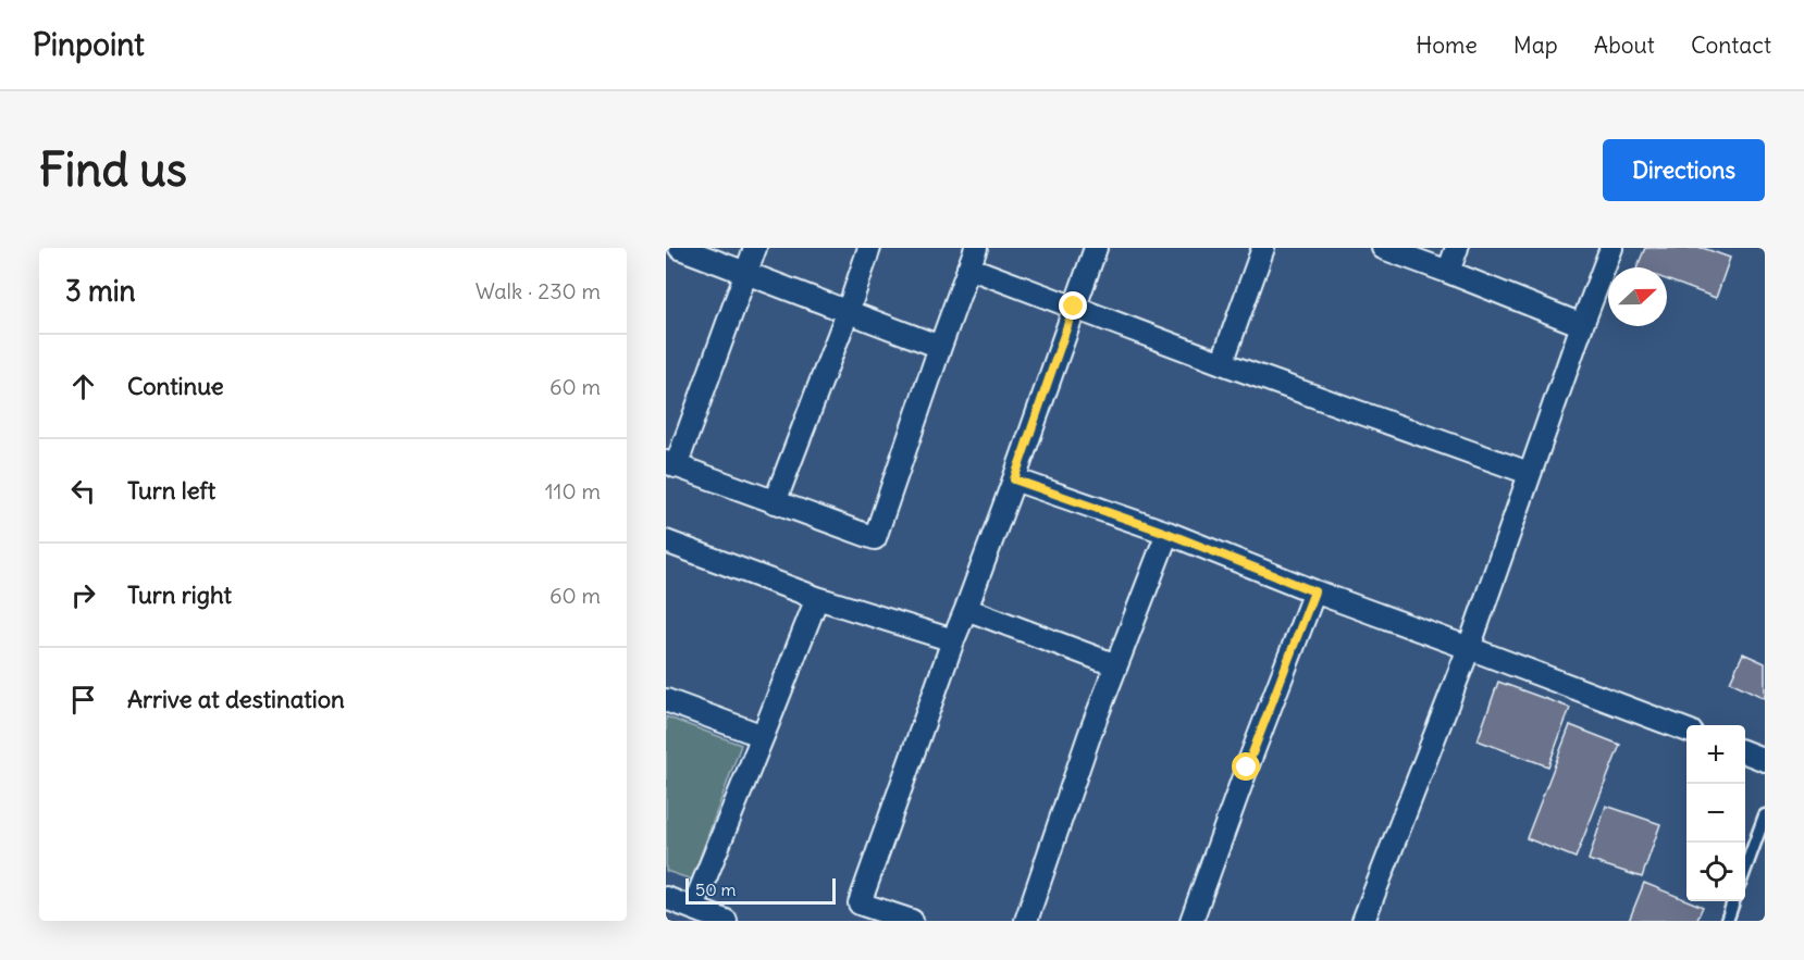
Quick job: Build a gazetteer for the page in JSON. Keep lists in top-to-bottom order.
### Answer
{
  "scale_bar": "50 m",
  "north": "right",
  "page": {
    "header": "Pinpoint",
    "nav": [
      "Home",
      "Map",
      "About",
      "Contact"
    ],
    "buttons": "Directions",
    "title": "Find us",
    "heading": ["3 min", "Walk · 230 m"],
    "list": [
      ["Continue", "60 m"],
      ["Turn left", "110 m"],
      ["Turn right", "60 m"],
      "Arrive at destination"
    ],
    "map_buttons": ["+", "−"],
    "scale": "50 m"
  }
}
